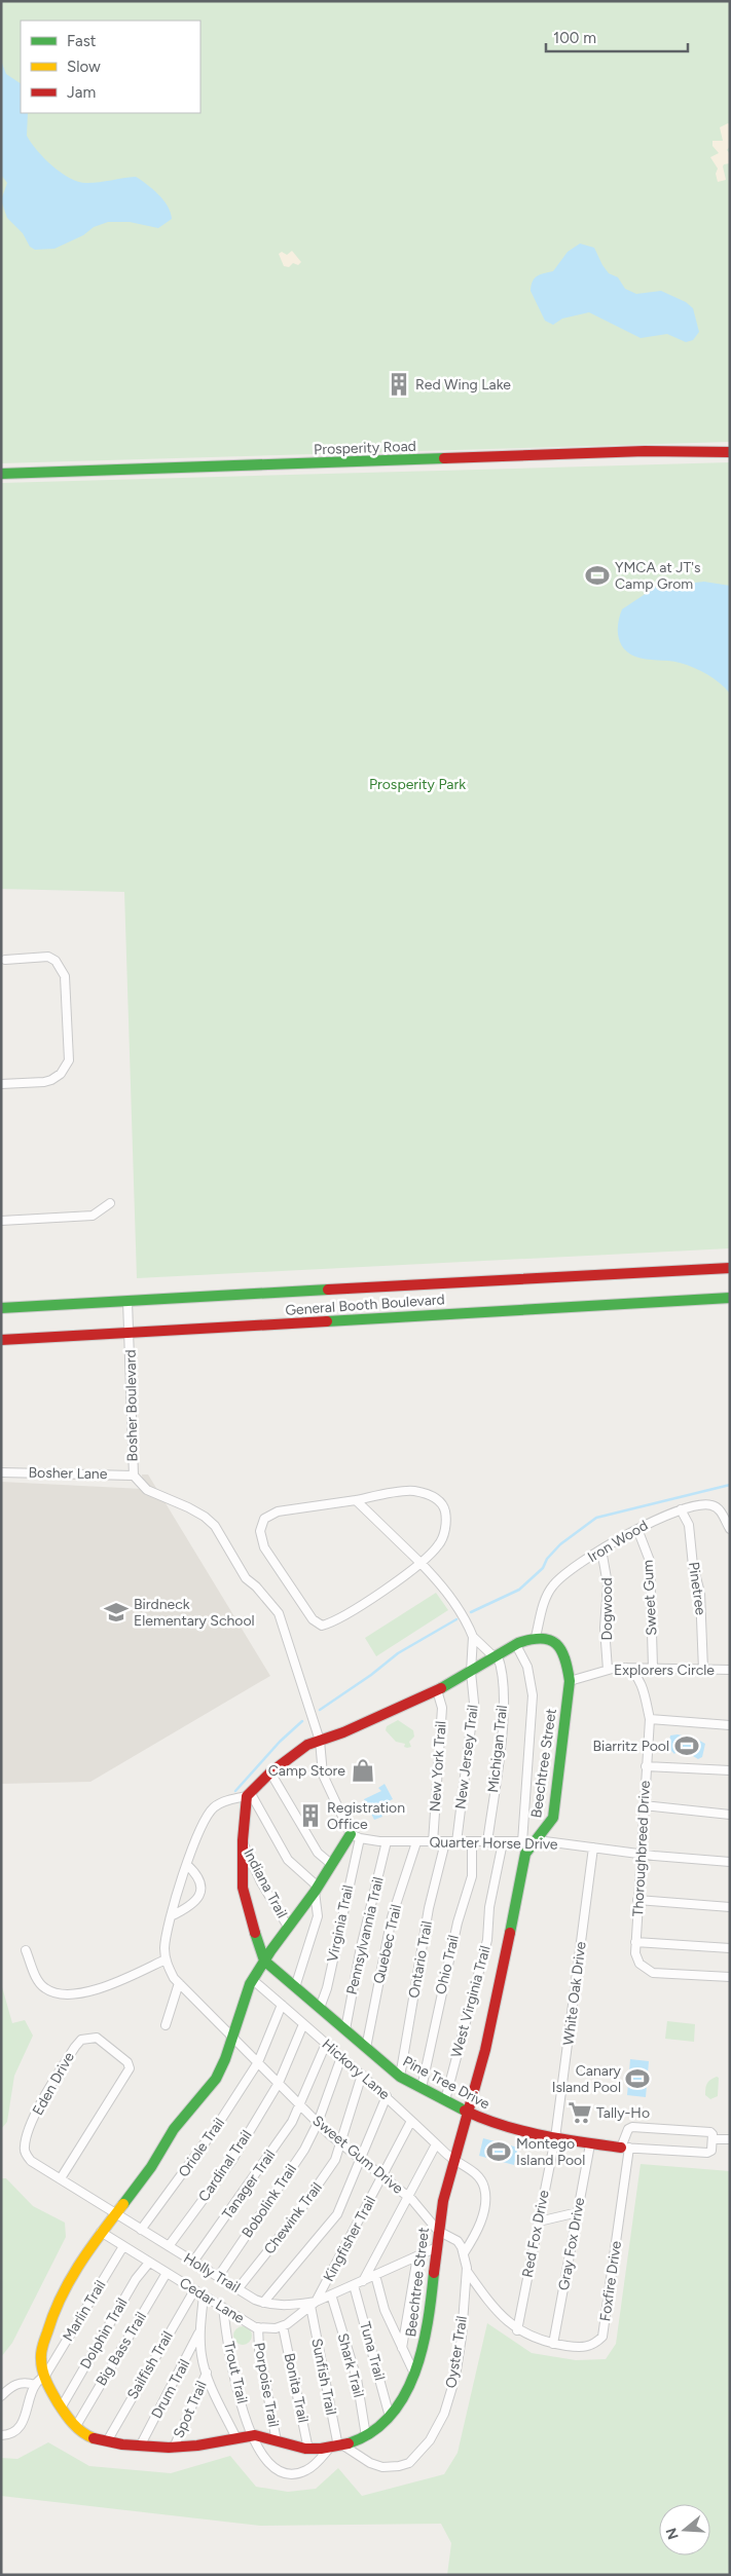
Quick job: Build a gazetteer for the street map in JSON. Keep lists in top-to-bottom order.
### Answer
{
  "streets": {
    "main road": [
      "Prosperity Road",
      "General Booth Boulevard",
      "Beechtree Street",
      "Pine Tree Drive"
    ],
    "street": [
      "Bosher Boulevard",
      "Bosher Lane",
      "Iron Wood",
      "Pinetree",
      "Sweet Gum",
      "Dogwood",
      "Explorers Circle",
      "Michigan Trail",
      "New Jersey Trail",
      "New York Trail",
      "Quarter Horse Drive",
      "Thoroughbreed Drive",
      "Indiana Trail",
      "Virginia Trail",
      "Pennsylvannia Trail",
      "Quebec Trail",
      "Ontario Trail",
      "Ohio Trail",
      "White Oak Drive",
      "West Virginia Trail",
      "Hickory Lane",
      "Eden Drive",
      "Oriole Trail",
      "Sweet Gum Drive",
      "Cardinal Trail",
      "Tanager Trail",
      "Bobolink Trail",
      "Chewink Trail",
      "Red Fox Drive",
      "Kingfisher Trail",
      "Gray Fox Drive",
      "Holly Trail",
      "Foxfire Drive",
      "Cedar Lane",
      "Marlin Trail",
      "Dolphin Trail",
      "Big Bass Trail",
      "Tuna Trail",
      "Oyster Trail",
      "Sailfish Trail",
      "Shark Trail",
      "Trout Trail",
      "Sunfish Trail",
      "Porpoise Trail",
      "Bonita Trail",
      "Drum Trail",
      "Spot Trail"
    ]
  },
  "crossings": [
    ["General Booth Boulevard", "Bosher Boulevard"],
    ["Bosher Boulevard", "Bosher Lane"],
    ["Iron Wood", "Pinetree"],
    ["Iron Wood", "Sweet Gum"],
    ["Iron Wood", "Dogwood"],
    ["Iron Wood", "Beechtree Street"],
    ["Pinetree", "Explorers Circle"],
    ["Sweet Gum", "Explorers Circle"],
    ["Dogwood", "Explorers Circle"],
    ["Explorers Circle", "Beechtree Street"],
    ["Michigan Trail", "Quarter Horse Drive"],
    ["New Jersey Trail", "Quarter Horse Drive"],
    ["Beechtree Street", "Quarter Horse Drive"],
    ["Beechtree Street", "Indiana Trail"],
    ["Beechtree Street", "Virginia Trail"],
    ["Beechtree Street", "Hickory Lane"],
    ["Beechtree Street", "Pine Tree Drive"],
    ["Beechtree Street", "Eden Drive"],
    ["Beechtree Street", "Sweet Gum Drive"],
    ["Beechtree Street", "Holly Trail"],
    ["Beechtree Street", "Cedar Lane"],
    ["Beechtree Street", "Marlin Trail"],
    ["Beechtree Street", "Dolphin Trail"],
    ["Beechtree Street", "Big Bass Trail"],
    ["Beechtree Street", "Tuna Trail"],
    ["Beechtree Street", "Oyster Trail"],
    ["Beechtree Street", "Sailfish Trail"],
    ["Beechtree Street", "Shark Trail"],
    ["Beechtree Street", "Trout Trail"],
    ["Beechtree Street", "Sunfish Trail"],
    ["Beechtree Street", "Porpoise Trail"],
    ["Beechtree Street", "Bonita Trail"],
    ["Beechtree Street", "Drum Trail"],
    ["Beechtree Street", "Spot Trail"],
    ["New York Trail", "Quarter Horse Drive"],
    ["Quarter Horse Drive", "Thoroughbreed Drive"],
    ["Quarter Horse Drive", "Virginia Trail"],
    ["Quarter Horse Drive", "Pennsylvannia Trail"],
    ["Quarter Horse Drive", "Quebec Trail"],
    ["Quarter Horse Drive", "Ontario Trail"],
    ["Quarter Horse Drive", "Ohio Trail"],
    ["Quarter Horse Drive", "White Oak Drive"],
    ["Quarter Horse Drive", "West Virginia Trail"],
    ["Virginia Trail", "Pine Tree Drive"],
    ["Pennsylvannia Trail", "Pine Tree Drive"],
    ["Quebec Trail", "Pine Tree Drive"],
    ["Ontario Trail", "Pine Tree Drive"],
    ["Ohio Trail", "Pine Tree Drive"],
    ["White Oak Drive", "Pine Tree Drive"],
    ["White Oak Drive", "Red Fox Drive"],
    ["West Virginia Trail", "Pine Tree Drive"],
    ["Hickory Lane", "Oriole Trail"],
    ["Hickory Lane", "Tanager Trail"],
    ["Hickory Lane", "Bobolink Trail"],
    ["Hickory Lane", "Chewink Trail"],
    ["Hickory Lane", "Kingfisher Trail"],
    ["Hickory Lane", "Oyster Trail"],
    ["Pine Tree Drive", "Red Fox Drive"],
    ["Pine Tree Drive", "Gray Fox Drive"],
    ["Pine Tree Drive", "Foxfire Drive"],
    ["Eden Drive", "Holly Trail"],
    ["Oriole Trail", "Sweet Gum Drive"],
    ["Oriole Trail", "Holly Trail"],
    ["Sweet Gum Drive", "Cardinal Trail"],
    ["Sweet Gum Drive", "Tanager Trail"],
    ["Sweet Gum Drive", "Bobolink Trail"],
    ["Sweet Gum Drive", "Chewink Trail"],
    ["Sweet Gum Drive", "Kingfisher Trail"],
    ["Cardinal Trail", "Holly Trail"],
    ["Tanager Trail", "Holly Trail"],
    ["Bobolink Trail", "Holly Trail"],
    ["Chewink Trail", "Holly Trail"],
    ["Red Fox Drive", "Foxfire Drive"],
    ["Kingfisher Trail", "Holly Trail"],
    ["Kingfisher Trail", "Sunfish Trail"],
    ["Gray Fox Drive", "Foxfire Drive"],
    ["Holly Trail", "Sunfish Trail"],
    ["Foxfire Drive", "Oyster Trail"],
    ["Cedar Lane", "Marlin Trail"],
    ["Cedar Lane", "Dolphin Trail"],
    ["Cedar Lane", "Big Bass Trail"],
    ["Cedar Lane", "Sailfish Trail"],
    ["Cedar Lane", "Trout Trail"],
    ["Cedar Lane", "Porpoise Trail"],
    ["Cedar Lane", "Bonita Trail"],
    ["Oyster Trail", "Sunfish Trail"]
  ],
  "parks": ["Prosperity Park"],
  "places": {
    "building": ["Red Wing Lake", "Registration Office"],
    "sports": [
      "YMCA at JT's Camp Grom",
      "Biarritz Pool",
      "Canary Island Pool",
      "Montego Island Pool"
    ],
    "school or university": ["Birdneck Elementary School"],
    "shop": ["Camp Store"],
    "supermarket": ["Tally-Ho"]
  },
  "legend": ["Fast", "Slow", "Jam"],
  "scale_bar": "100 m",
  "north": "left"
}
